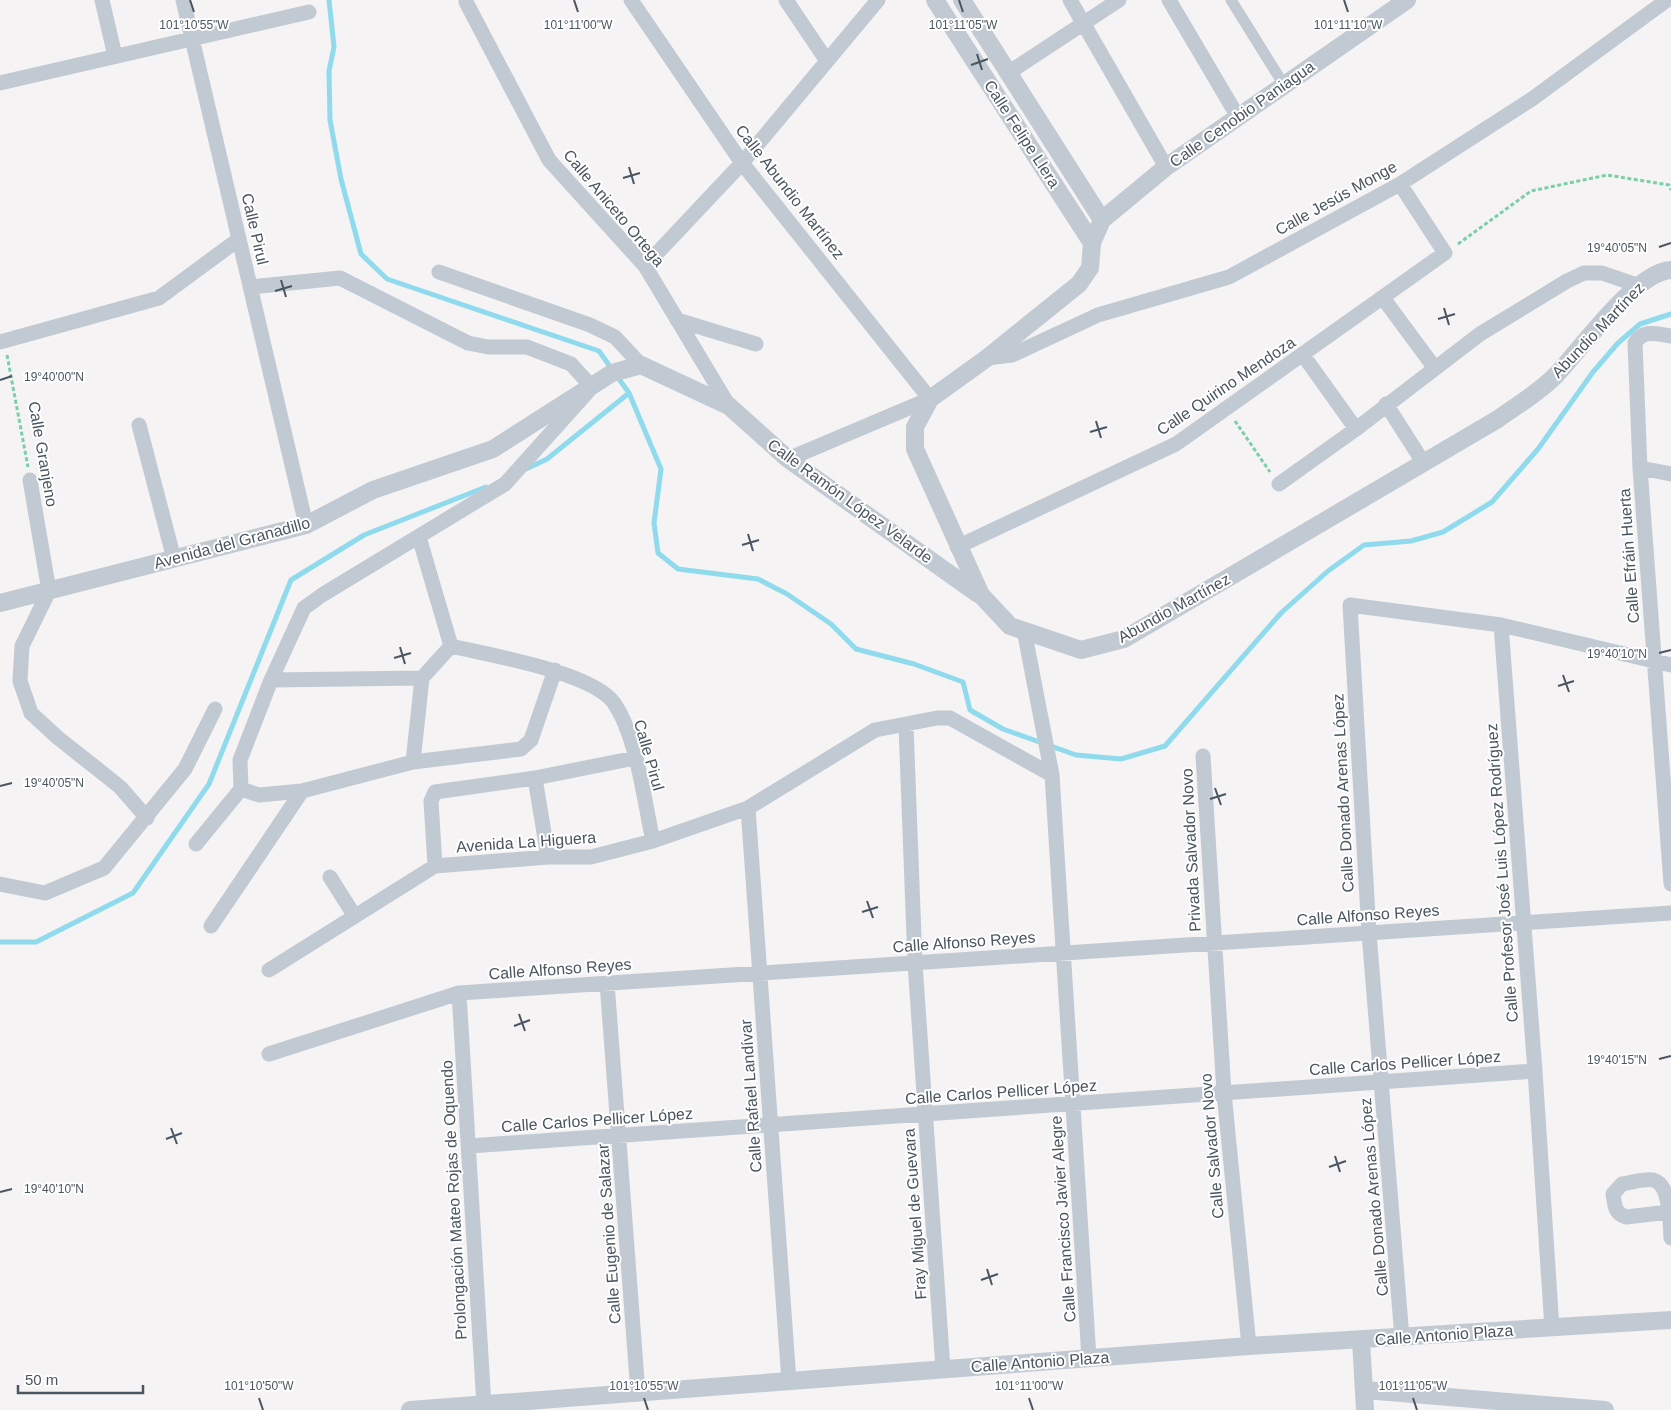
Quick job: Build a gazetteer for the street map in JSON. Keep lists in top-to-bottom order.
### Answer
{
  "streets": {
    "street": [
      "Calle Cenobio Paniagua",
      "Calle Felipe Llera",
      "Calle Abundio Martínez",
      "Calle Jesús Monge",
      "Calle Aniceto Ortega",
      "Calle Pirul",
      "Abundio Martínez",
      "Calle Quirino Mendoza",
      "Calle Granjeno",
      "Calle Ramón López Velarde",
      "Avenida del Granadillo",
      "Calle Efráin Huerta",
      "Calle Donado Arenas López",
      "Avenida La Higuera",
      "Privada Salvador Novo",
      "Calle Profesor José Luis López Rodríguez",
      "Calle Alfonso Reyes",
      "Calle Carlos Pellicer López",
      "Calle Rafael Landívar",
      "Calle Salvador Novo",
      "Prolongación Mateo Rojas de Oquendo",
      "Fray Miguel de Guevara",
      "Calle Francisco Javier Alegre",
      "Calle Eugenio de Salazar",
      "Calle Antonio Plaza"
    ]
  },
  "crossings": [
    ["Calle Cenobio Paniagua", "Calle Felipe Llera"],
    ["Calle Cenobio Paniagua", "Abundio Martínez"],
    ["Calle Felipe Llera", "Abundio Martínez"],
    ["Calle Abundio Martínez", "Abundio Martínez"],
    ["Calle Jesús Monge", "Abundio Martínez"],
    ["Calle Aniceto Ortega", "Calle Ramón López Velarde"],
    ["Calle Pirul", "Avenida del Granadillo"],
    ["Calle Pirul", "Avenida La Higuera"],
    ["Abundio Martínez", "Calle Quirino Mendoza"],
    ["Abundio Martínez", "Calle Ramón López Velarde"],
    ["Abundio Martínez", "Calle Francisco Javier Alegre"],
    ["Calle Granjeno", "Avenida del Granadillo"],
    ["Calle Ramón López Velarde", "Avenida del Granadillo"],
    ["Calle Donado Arenas López", "Calle Profesor José Luis López Rodríguez"],
    ["Calle Donado Arenas López", "Calle Alfonso Reyes"],
    ["Calle Donado Arenas López", "Calle Carlos Pellicer López"],
    ["Calle Donado Arenas López", "Calle Antonio Plaza"],
    ["Avenida La Higuera", "Calle Rafael Landívar"],
    ["Avenida La Higuera", "Fray Miguel de Guevara"],
    ["Avenida La Higuera", "Calle Francisco Javier Alegre"],
    ["Privada Salvador Novo", "Calle Alfonso Reyes"],
    ["Privada Salvador Novo", "Calle Salvador Novo"],
    ["Calle Profesor José Luis López Rodríguez", "Calle Alfonso Reyes"],
    ["Calle Profesor José Luis López Rodríguez", "Calle Carlos Pellicer López"],
    ["Calle Profesor José Luis López Rodríguez", "Calle Antonio Plaza"],
    ["Calle Alfonso Reyes", "Calle Rafael Landívar"],
    ["Calle Alfonso Reyes", "Calle Salvador Novo"],
    ["Calle Alfonso Reyes", "Prolongación Mateo Rojas de Oquendo"],
    ["Calle Alfonso Reyes", "Fray Miguel de Guevara"],
    ["Calle Alfonso Reyes", "Calle Francisco Javier Alegre"],
    ["Calle Alfonso Reyes", "Calle Eugenio de Salazar"],
    ["Calle Carlos Pellicer López", "Calle Rafael Landívar"],
    ["Calle Carlos Pellicer López", "Calle Salvador Novo"],
    ["Calle Carlos Pellicer López", "Prolongación Mateo Rojas de Oquendo"],
    ["Calle Carlos Pellicer López", "Fray Miguel de Guevara"],
    ["Calle Carlos Pellicer López", "Calle Francisco Javier Alegre"],
    ["Calle Carlos Pellicer López", "Calle Eugenio de Salazar"],
    ["Calle Rafael Landívar", "Calle Antonio Plaza"],
    ["Calle Salvador Novo", "Calle Antonio Plaza"],
    ["Prolongación Mateo Rojas de Oquendo", "Calle Antonio Plaza"],
    ["Fray Miguel de Guevara", "Calle Antonio Plaza"],
    ["Calle Francisco Javier Alegre", "Calle Antonio Plaza"],
    ["Calle Eugenio de Salazar", "Calle Antonio Plaza"]
  ],
  "scale_bar": "50 m",
  "coordinates": [
    "101°10'55\"W",
    "101°11'00\"W",
    "101°11'05\"W",
    "101°11'10\"W",
    "19°40'05\"N",
    "19°40'00\"N",
    "19°40'10\"N",
    "19°40'15\"N",
    "101°10'50\"W"
  ]
}
